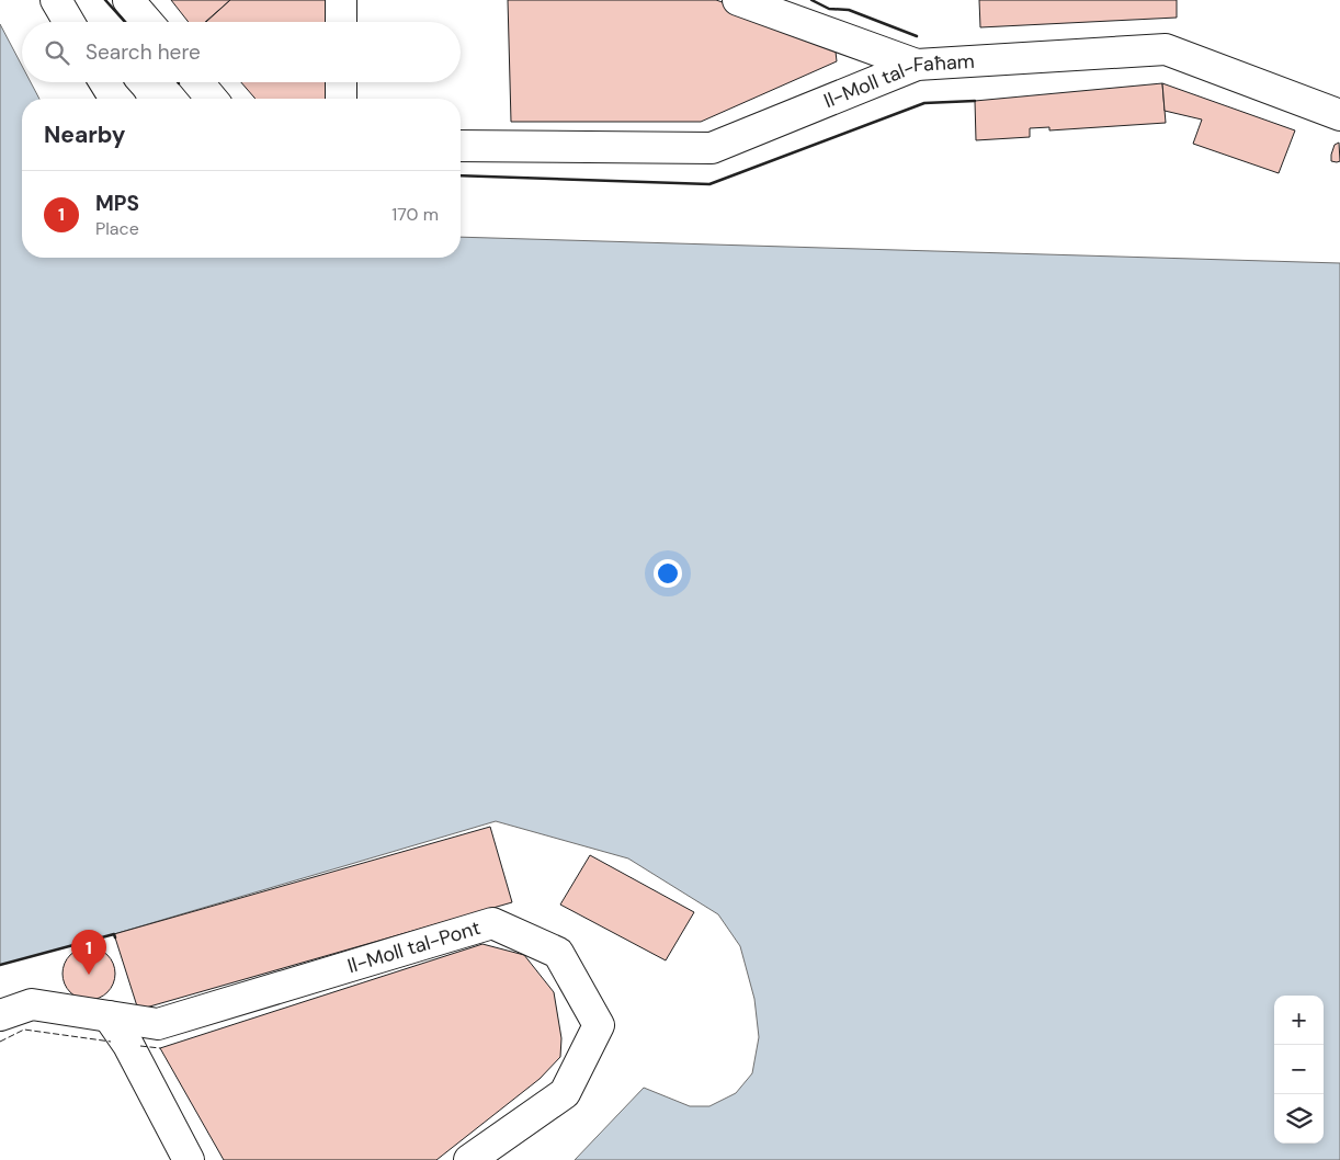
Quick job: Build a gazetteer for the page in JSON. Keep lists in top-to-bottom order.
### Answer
{
  "streets": {
    "street": ["Il-Moll tal-Faħam", "Il-Moll tal-Pont"]
  },
  "page": {
    "search": "Search here",
    "heading": "Nearby",
    "list": [
      {
        "mark": "1",
        "name": "MPS",
        "note": "Place",
        "value": "170 m"
      }
    ],
    "pins": "1",
    "map_buttons": ["+", "−"]
  }
}
